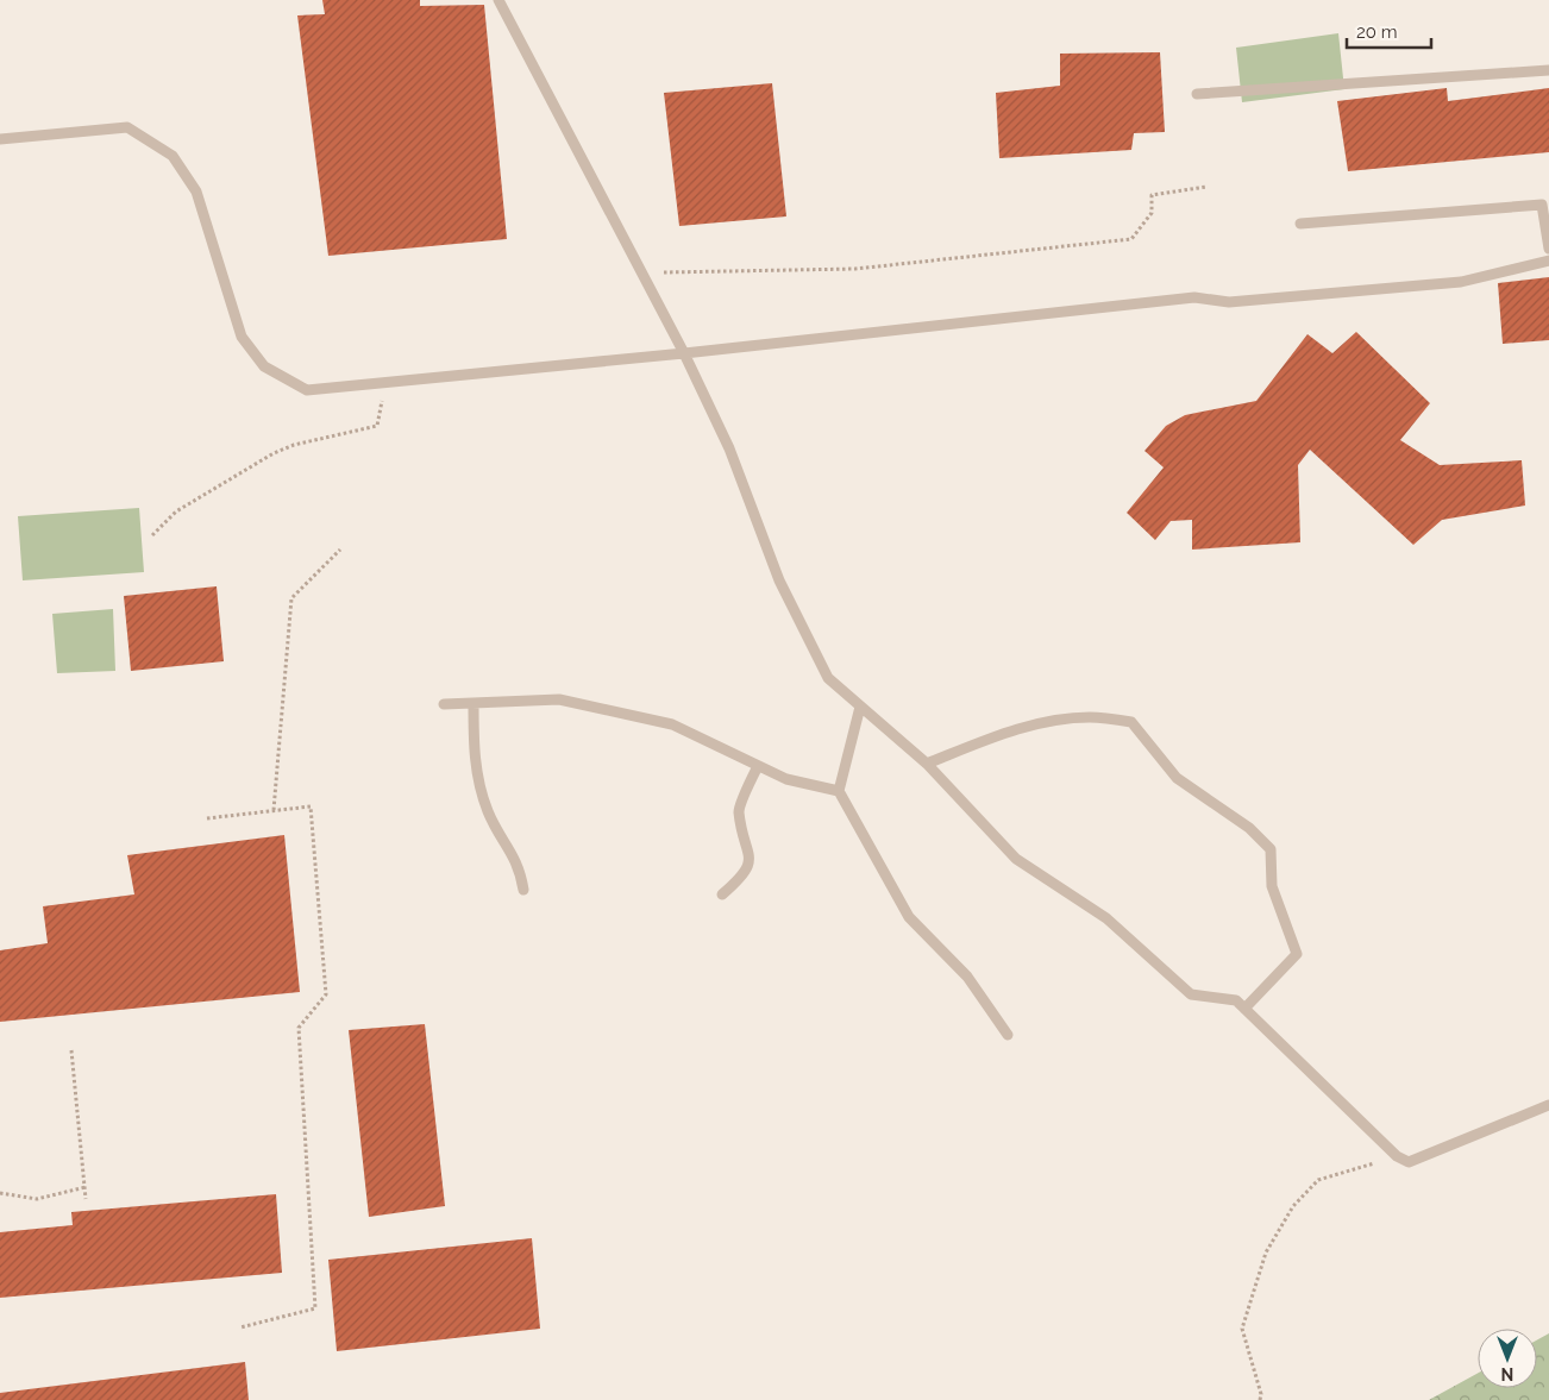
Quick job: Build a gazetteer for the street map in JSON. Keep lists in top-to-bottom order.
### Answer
{
  "scale_bar": "20 m",
  "north": "bottom"
}
